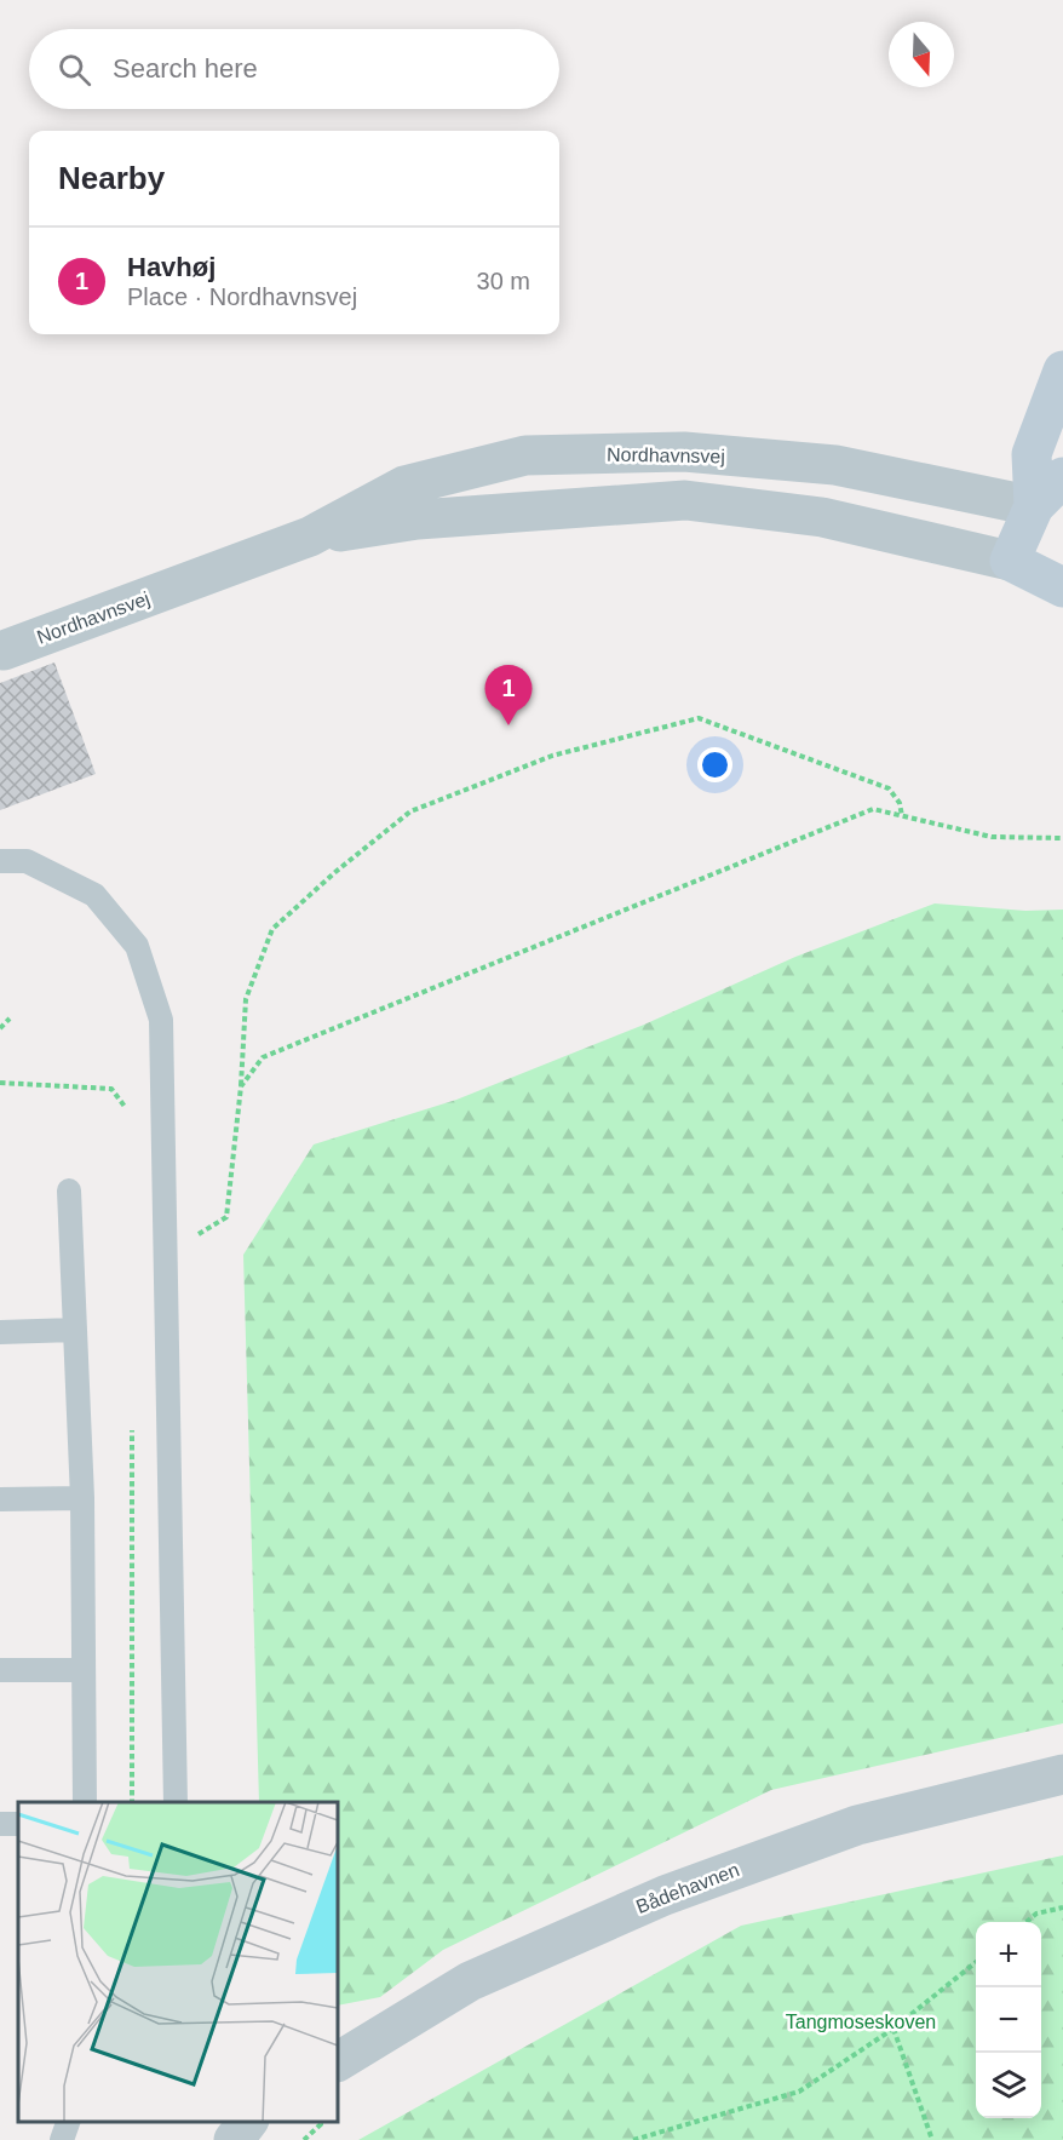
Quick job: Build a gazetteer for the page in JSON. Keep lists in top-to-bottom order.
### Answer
{
  "streets": {
    "street": ["Nordhavnsvej", "Bådehavnen"]
  },
  "parks": ["Tangmoseskoven"],
  "north": "bottom",
  "page": {
    "search": "Search here",
    "heading": "Nearby",
    "list": [
      {
        "mark": "1",
        "name": "Havhøj",
        "note": "Place · Nordhavnsvej",
        "value": "30 m"
      }
    ],
    "pins": "1",
    "map_buttons": ["+", "−"]
  }
}
